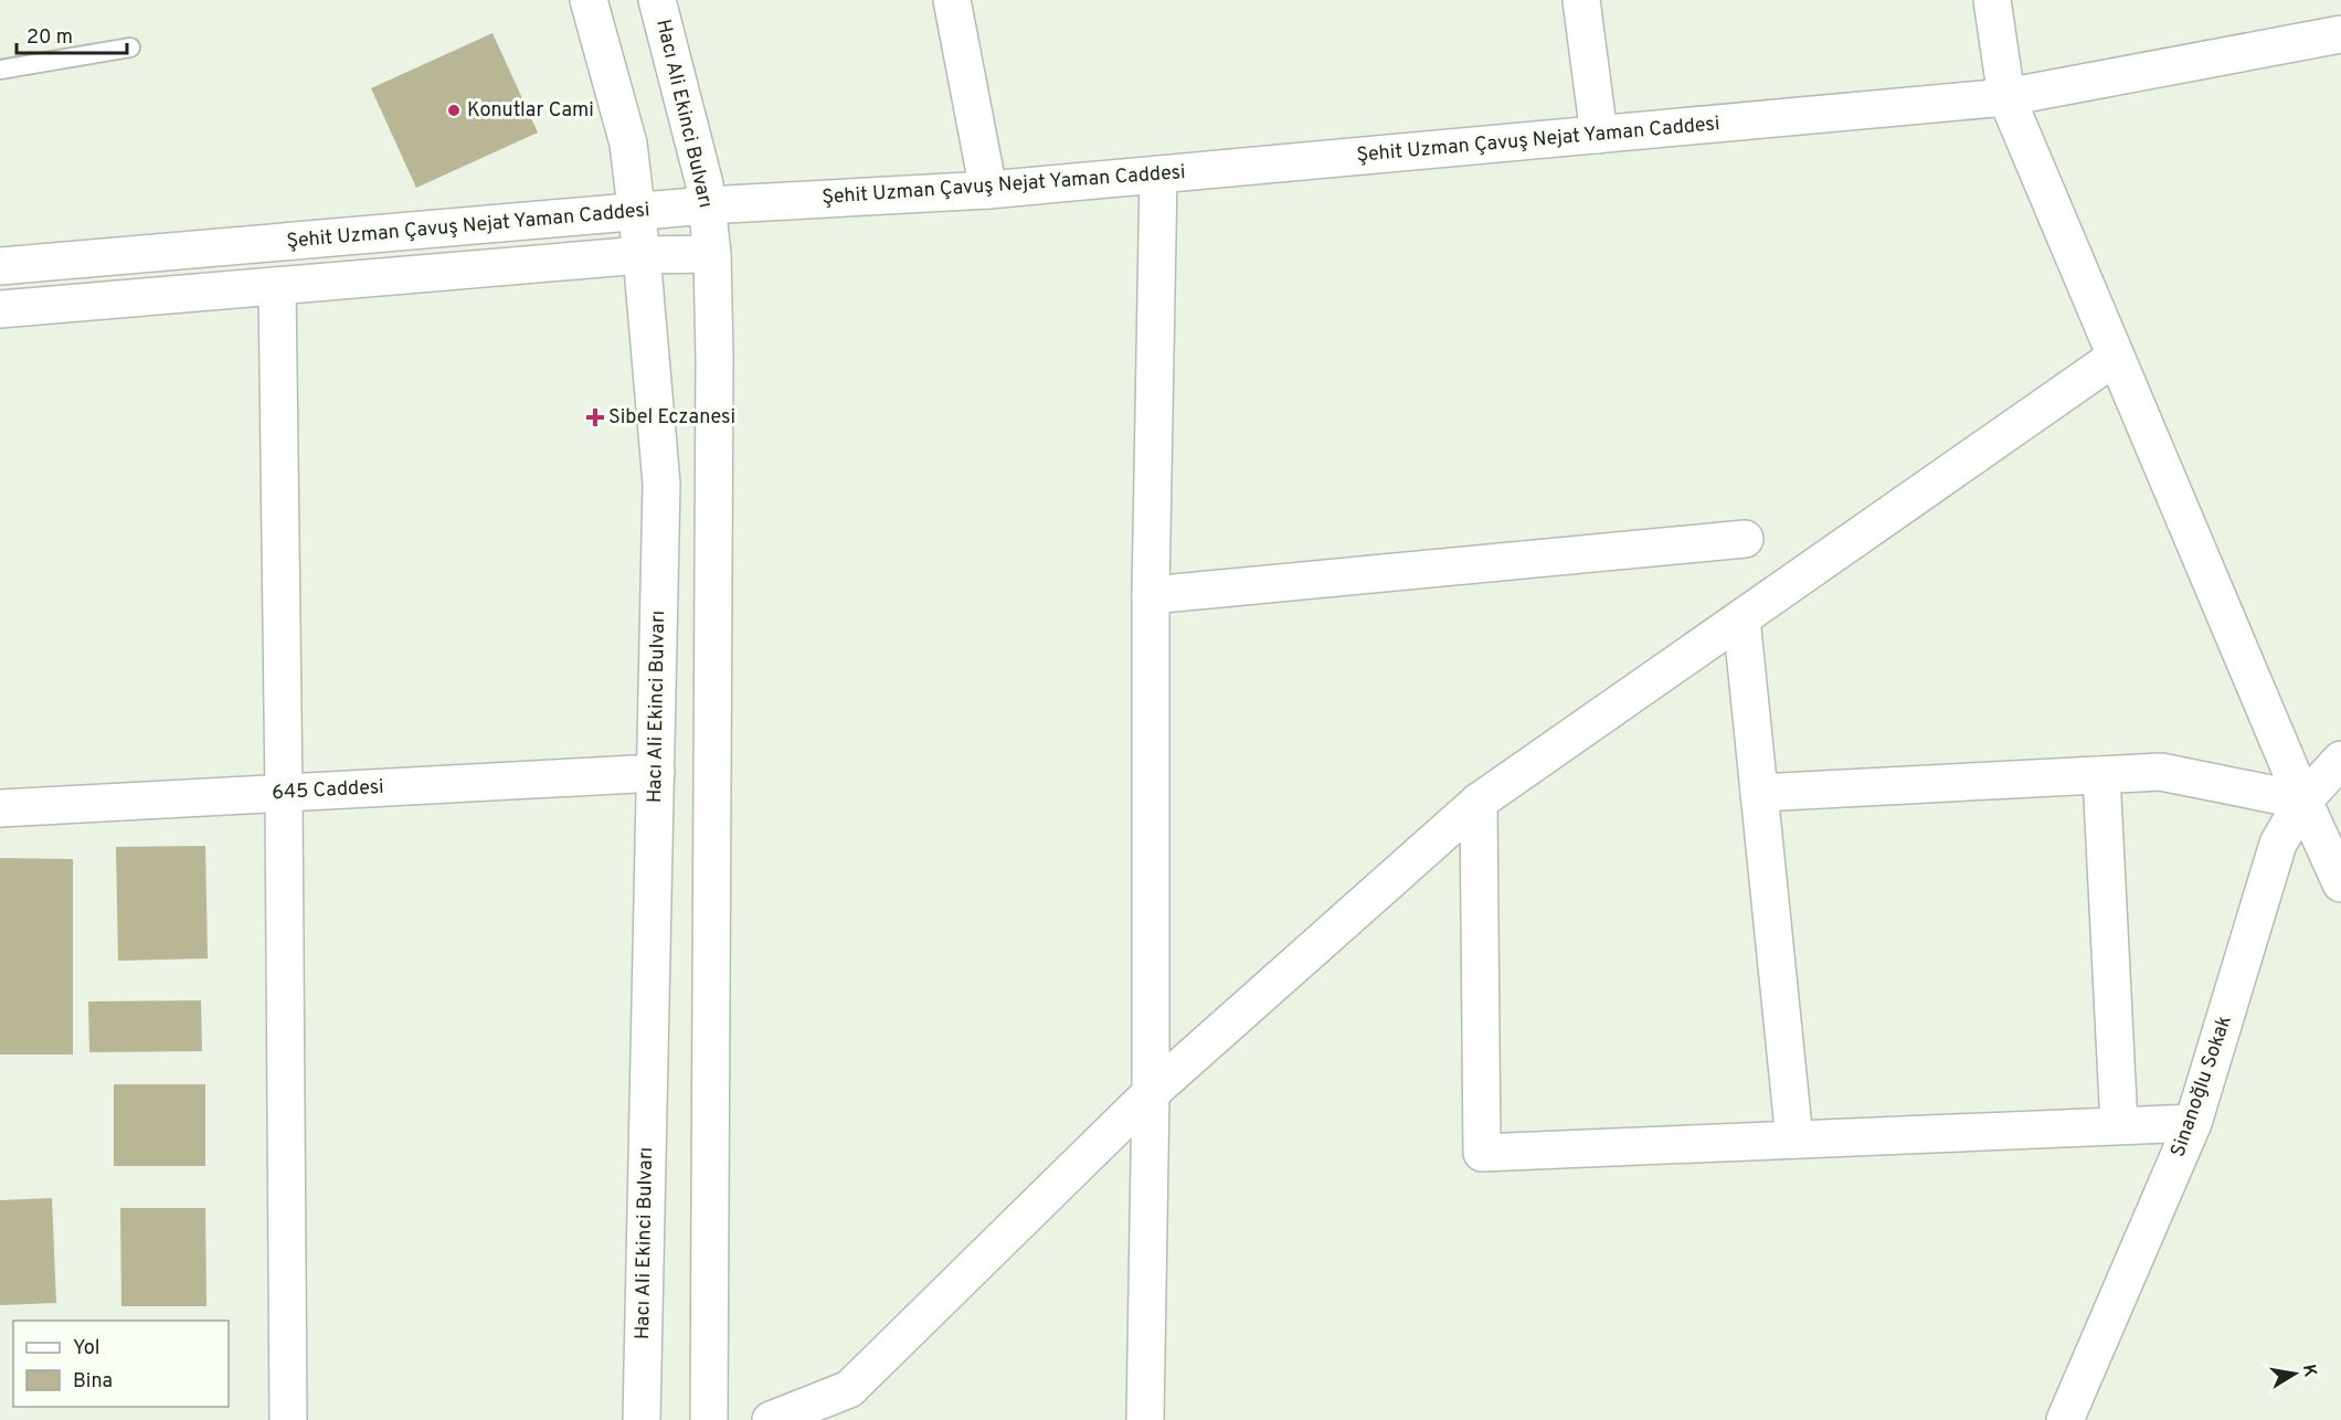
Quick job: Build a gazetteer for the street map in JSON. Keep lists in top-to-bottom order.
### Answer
{
  "streets": {
    "street": [
      "Hacı Ali Ekinci Bulvarı",
      "Şehit Uzman Çavuş Nejat Yaman Caddesi",
      "645 Caddesi",
      "Sinanoğlu Sokak"
    ]
  },
  "crossings": [
    ["Hacı Ali Ekinci Bulvarı", "Şehit Uzman Çavuş Nejat Yaman Caddesi"],
    ["Hacı Ali Ekinci Bulvarı", "645 Caddesi"]
  ],
  "places": {
    "other": ["Konutlar Cami"],
    "health": ["Sibel Eczanesi"]
  },
  "legend": ["Yol", "Bina"],
  "scale_bar": "20 m",
  "north": "right"
}
